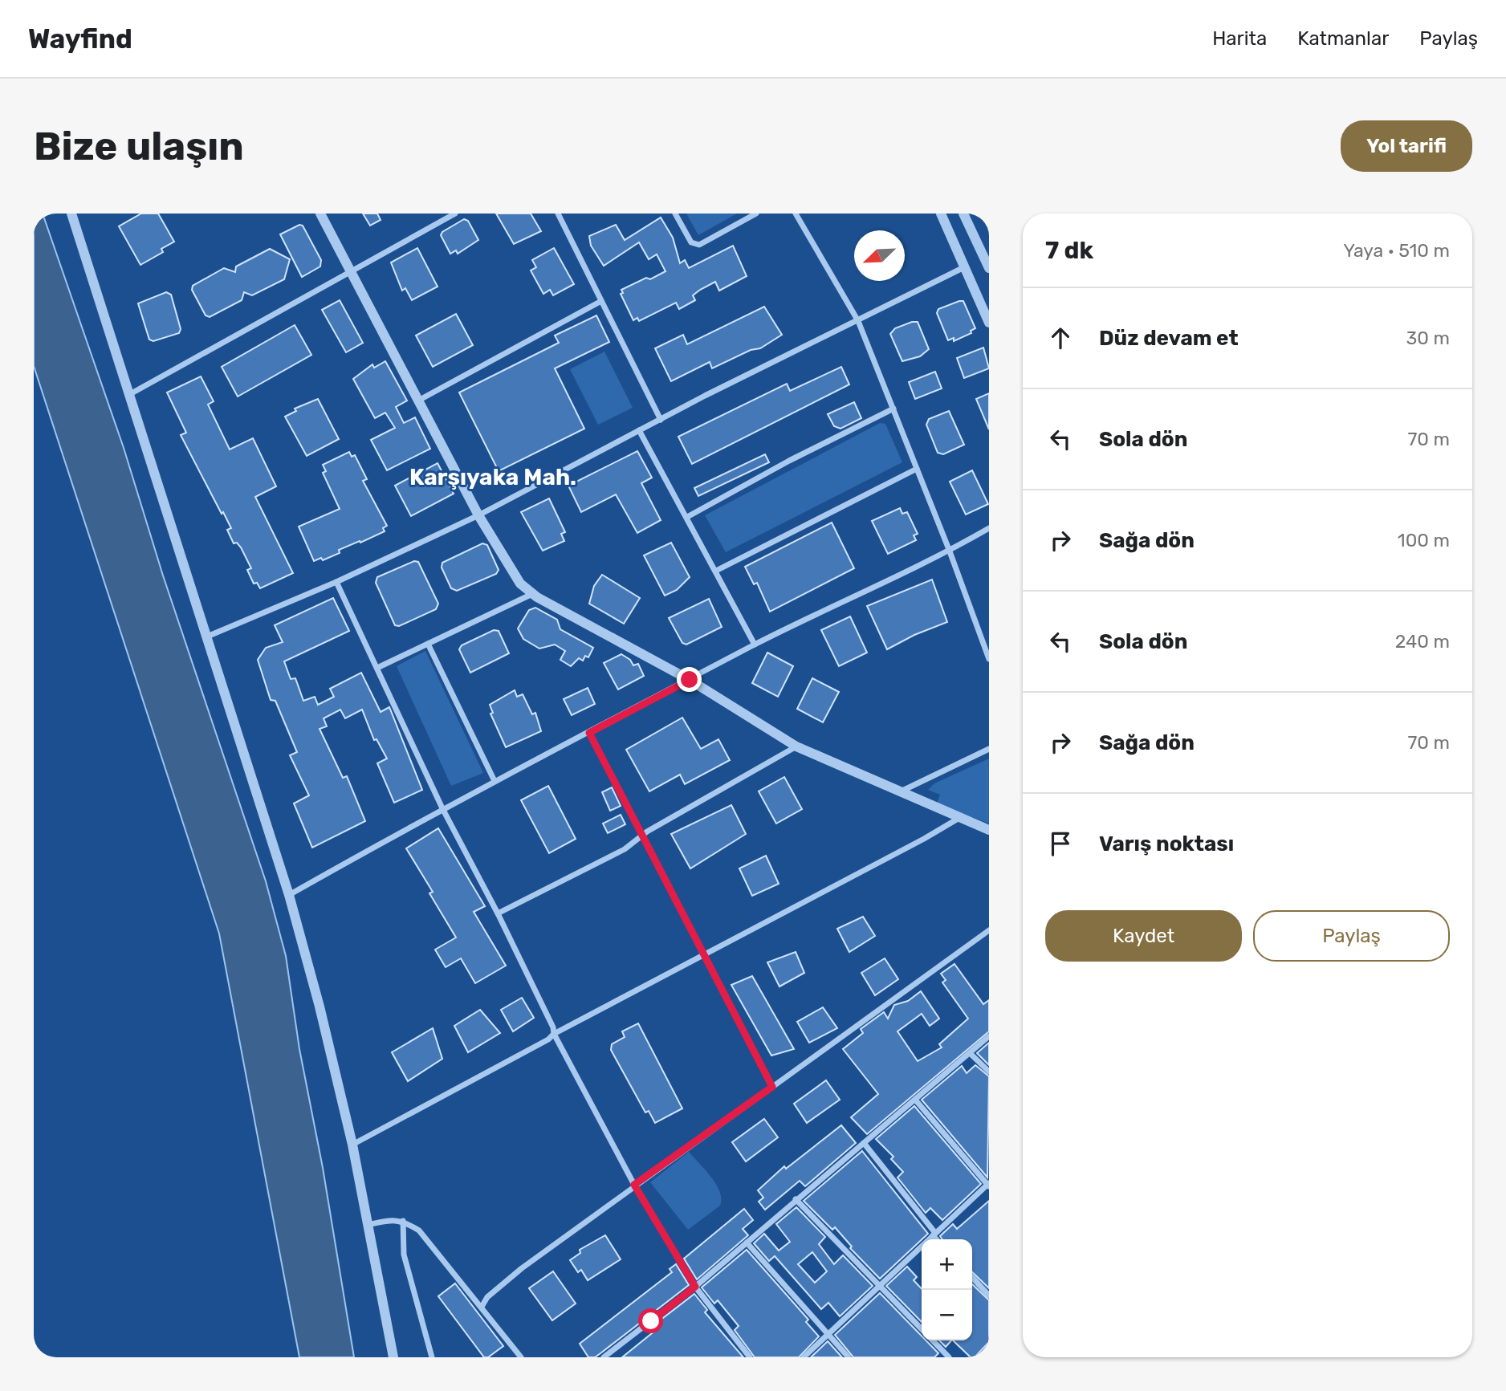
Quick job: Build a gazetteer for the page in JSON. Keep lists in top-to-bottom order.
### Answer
{
  "districts": ["Karşıyaka Mah."],
  "north": "bottom left",
  "page": {
    "header": "Wayfind",
    "nav": ["Harita", "Katmanlar", "Paylaş"],
    "buttons": [
      "Yol tarifi",
      ["Kaydet", "Paylaş"]
    ],
    "title": "Bize ulaşın",
    "heading": ["7 dk", "Yaya · 510 m"],
    "list": [
      ["Düz devam et", "30 m"],
      ["Sola dön", "70 m"],
      ["Sağa dön", "100 m"],
      ["Sola dön", "240 m"],
      ["Sağa dön", "70 m"],
      "Varış noktası"
    ],
    "map_buttons": ["+", "−"]
  }
}
